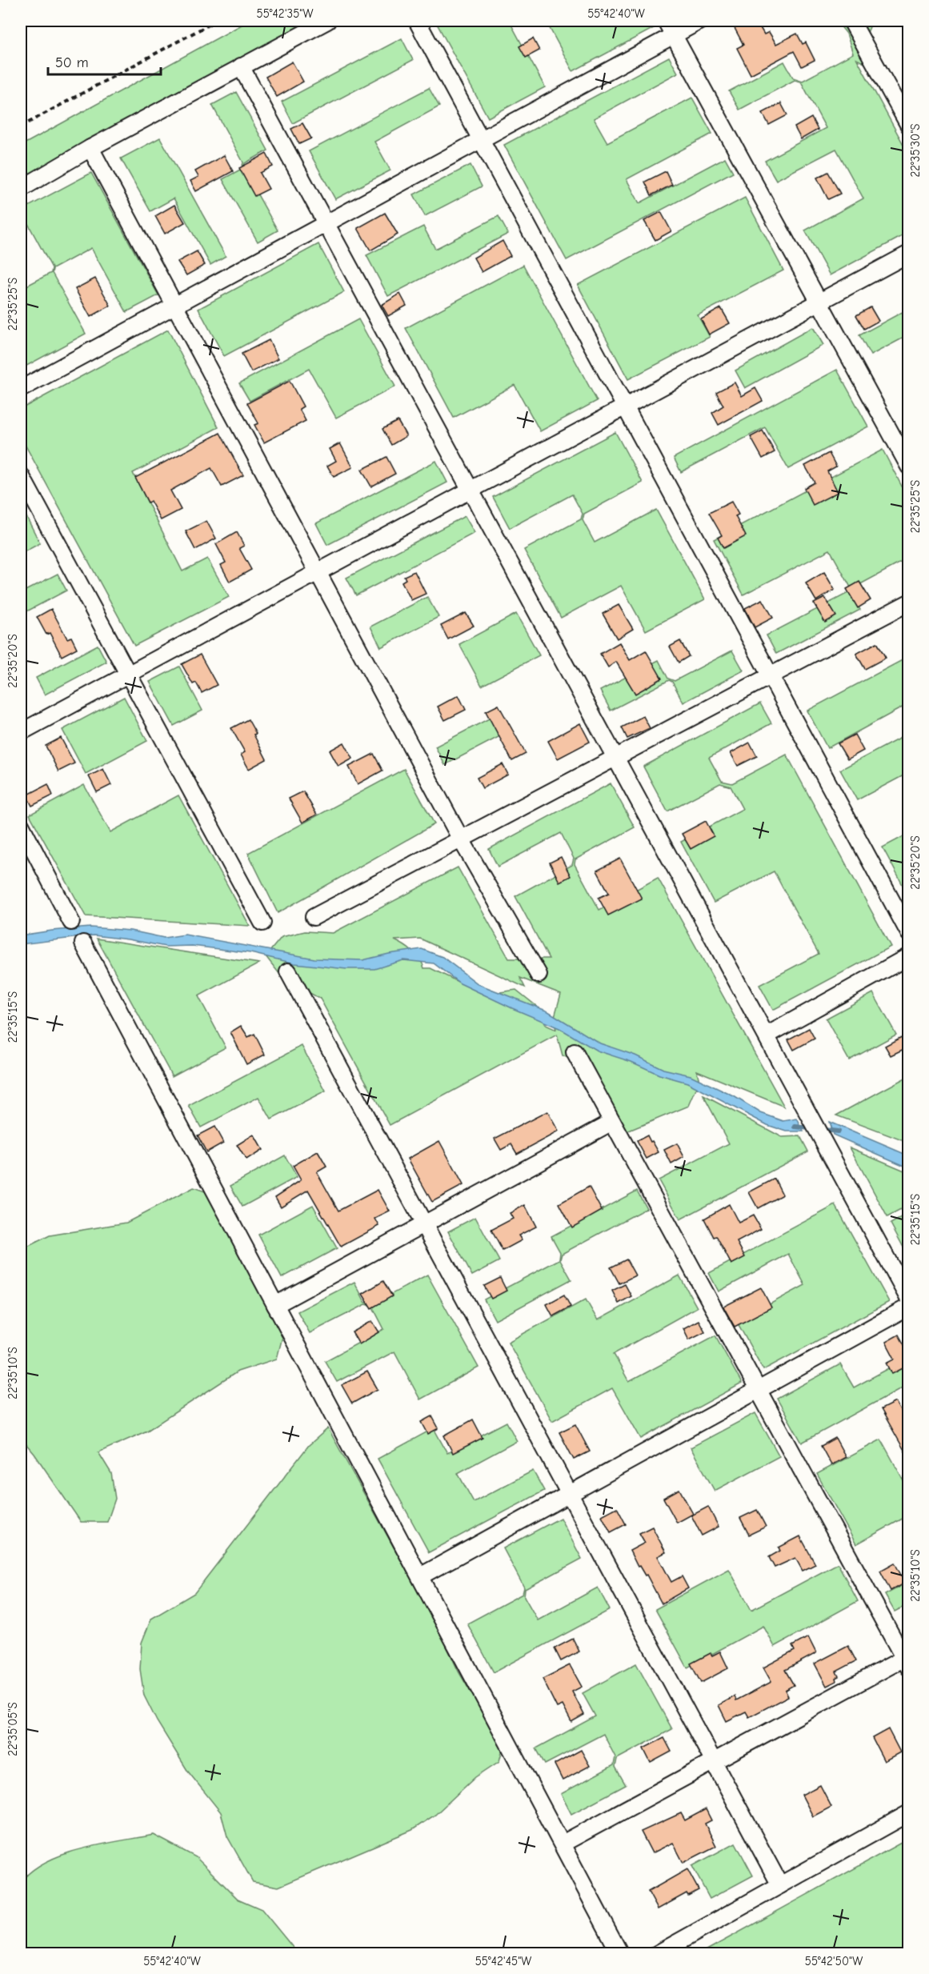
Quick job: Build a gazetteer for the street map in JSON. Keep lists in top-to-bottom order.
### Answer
{
  "scale_bar": "50 m",
  "coordinates": [
    "55°42'35\"W",
    "55°42'40\"W",
    "22°35'30\"S",
    "22°35'25\"S",
    "22°35'20\"S",
    "22°35'15\"S",
    "22°35'10\"S",
    "22°35'05\"S",
    "55°42'45\"W",
    "55°42'50\"W"
  ]
}
